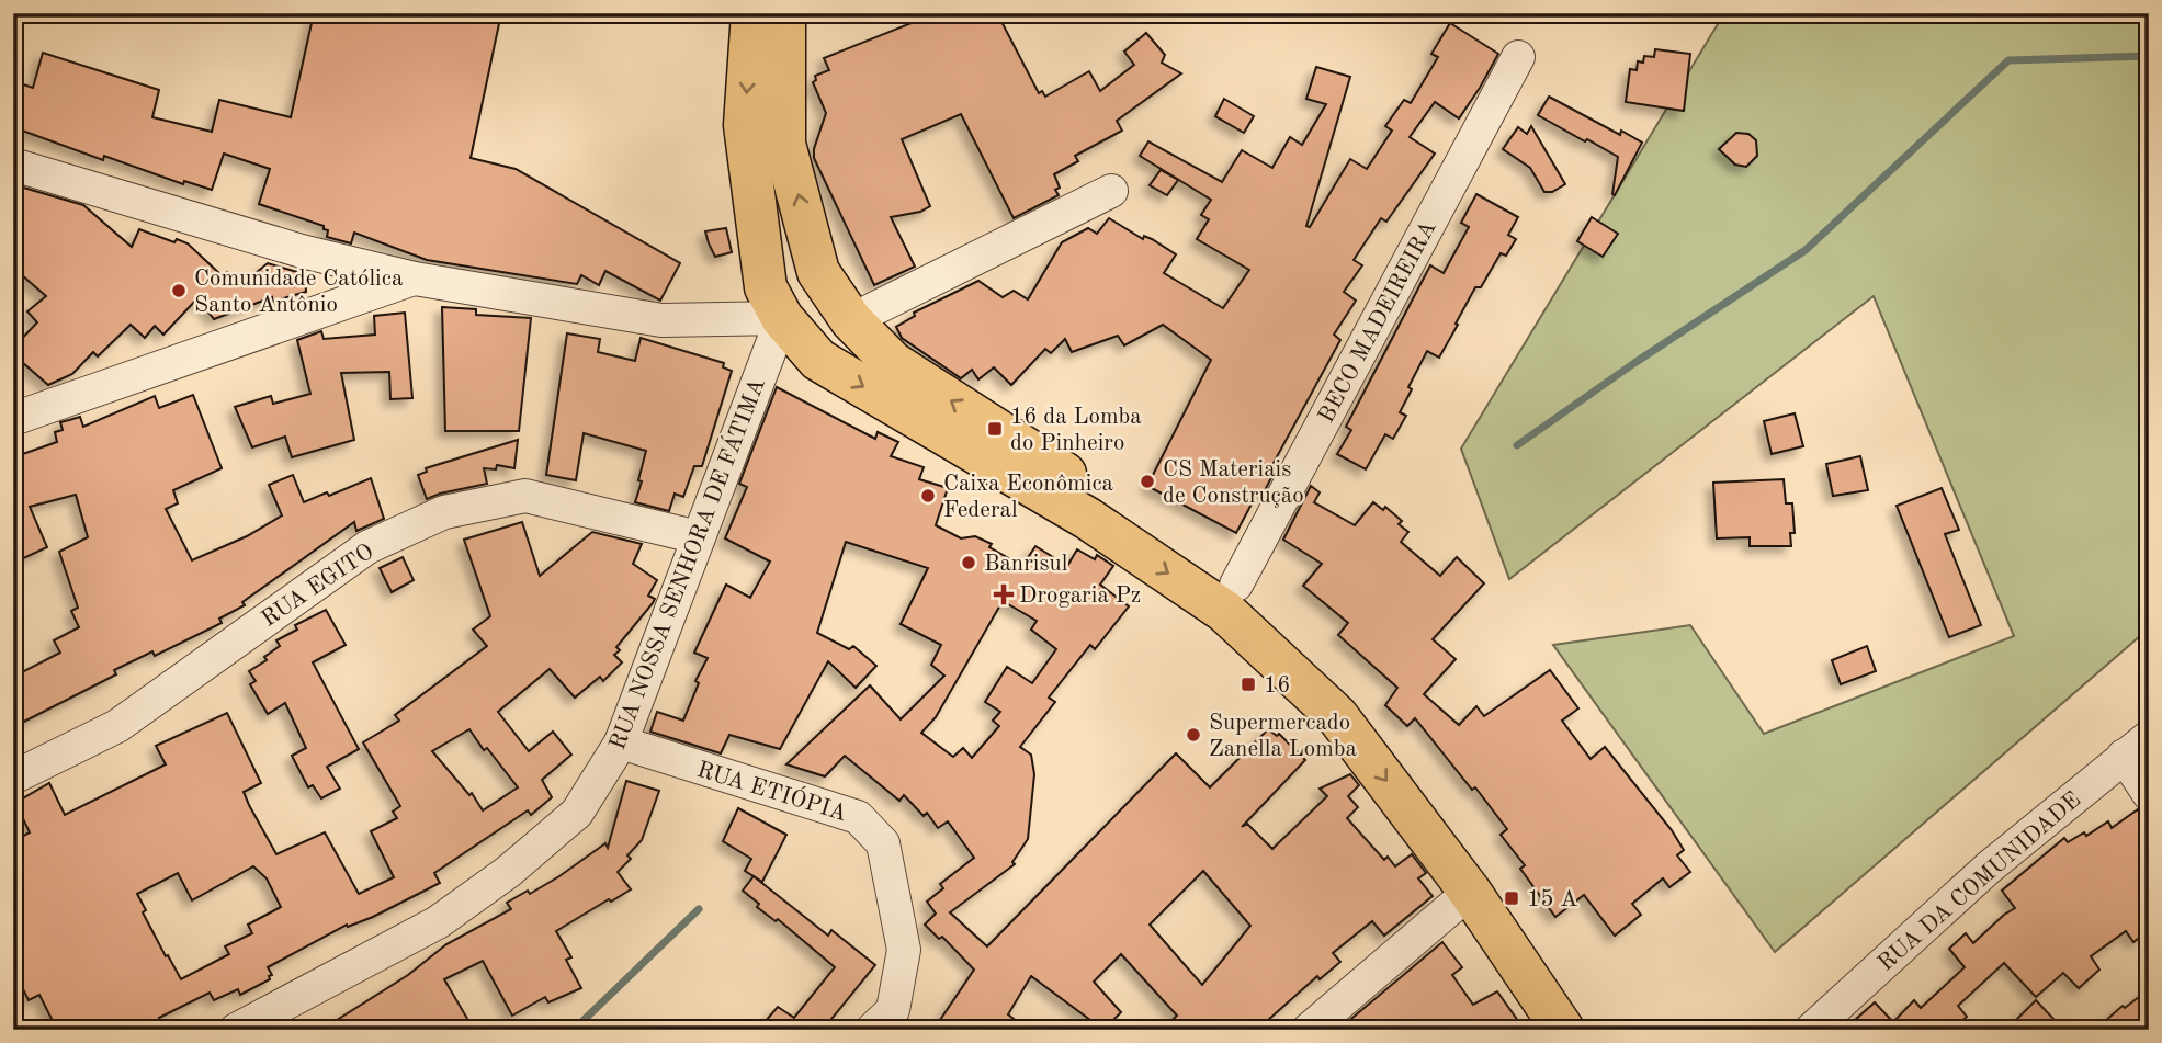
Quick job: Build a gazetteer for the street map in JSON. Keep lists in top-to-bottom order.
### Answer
{
  "streets": {
    "street": [
      "BECO MADEIREIRA",
      "RUA NOSSA SENHORA DE FÁTIMA",
      "RUA EGITO",
      "RUA ETIÓPIA",
      "RUA DA COMUNIDADE"
    ]
  },
  "crossings": [
    ["RUA NOSSA SENHORA DE FÁTIMA", "RUA EGITO"],
    ["RUA NOSSA SENHORA DE FÁTIMA", "RUA ETIÓPIA"]
  ],
  "places": {
    "other": [
      "Comunidade Católica Santo Antônio",
      "CS Materiais de Construção",
      "Caixa Econômica Federal",
      "Banrisul",
      "Supermercado Zanella Lomba"
    ],
    "transit": ["16 da Lomba do Pinheiro", "16", "15 A"],
    "health": ["Drogaria Pz"]
  }
}
